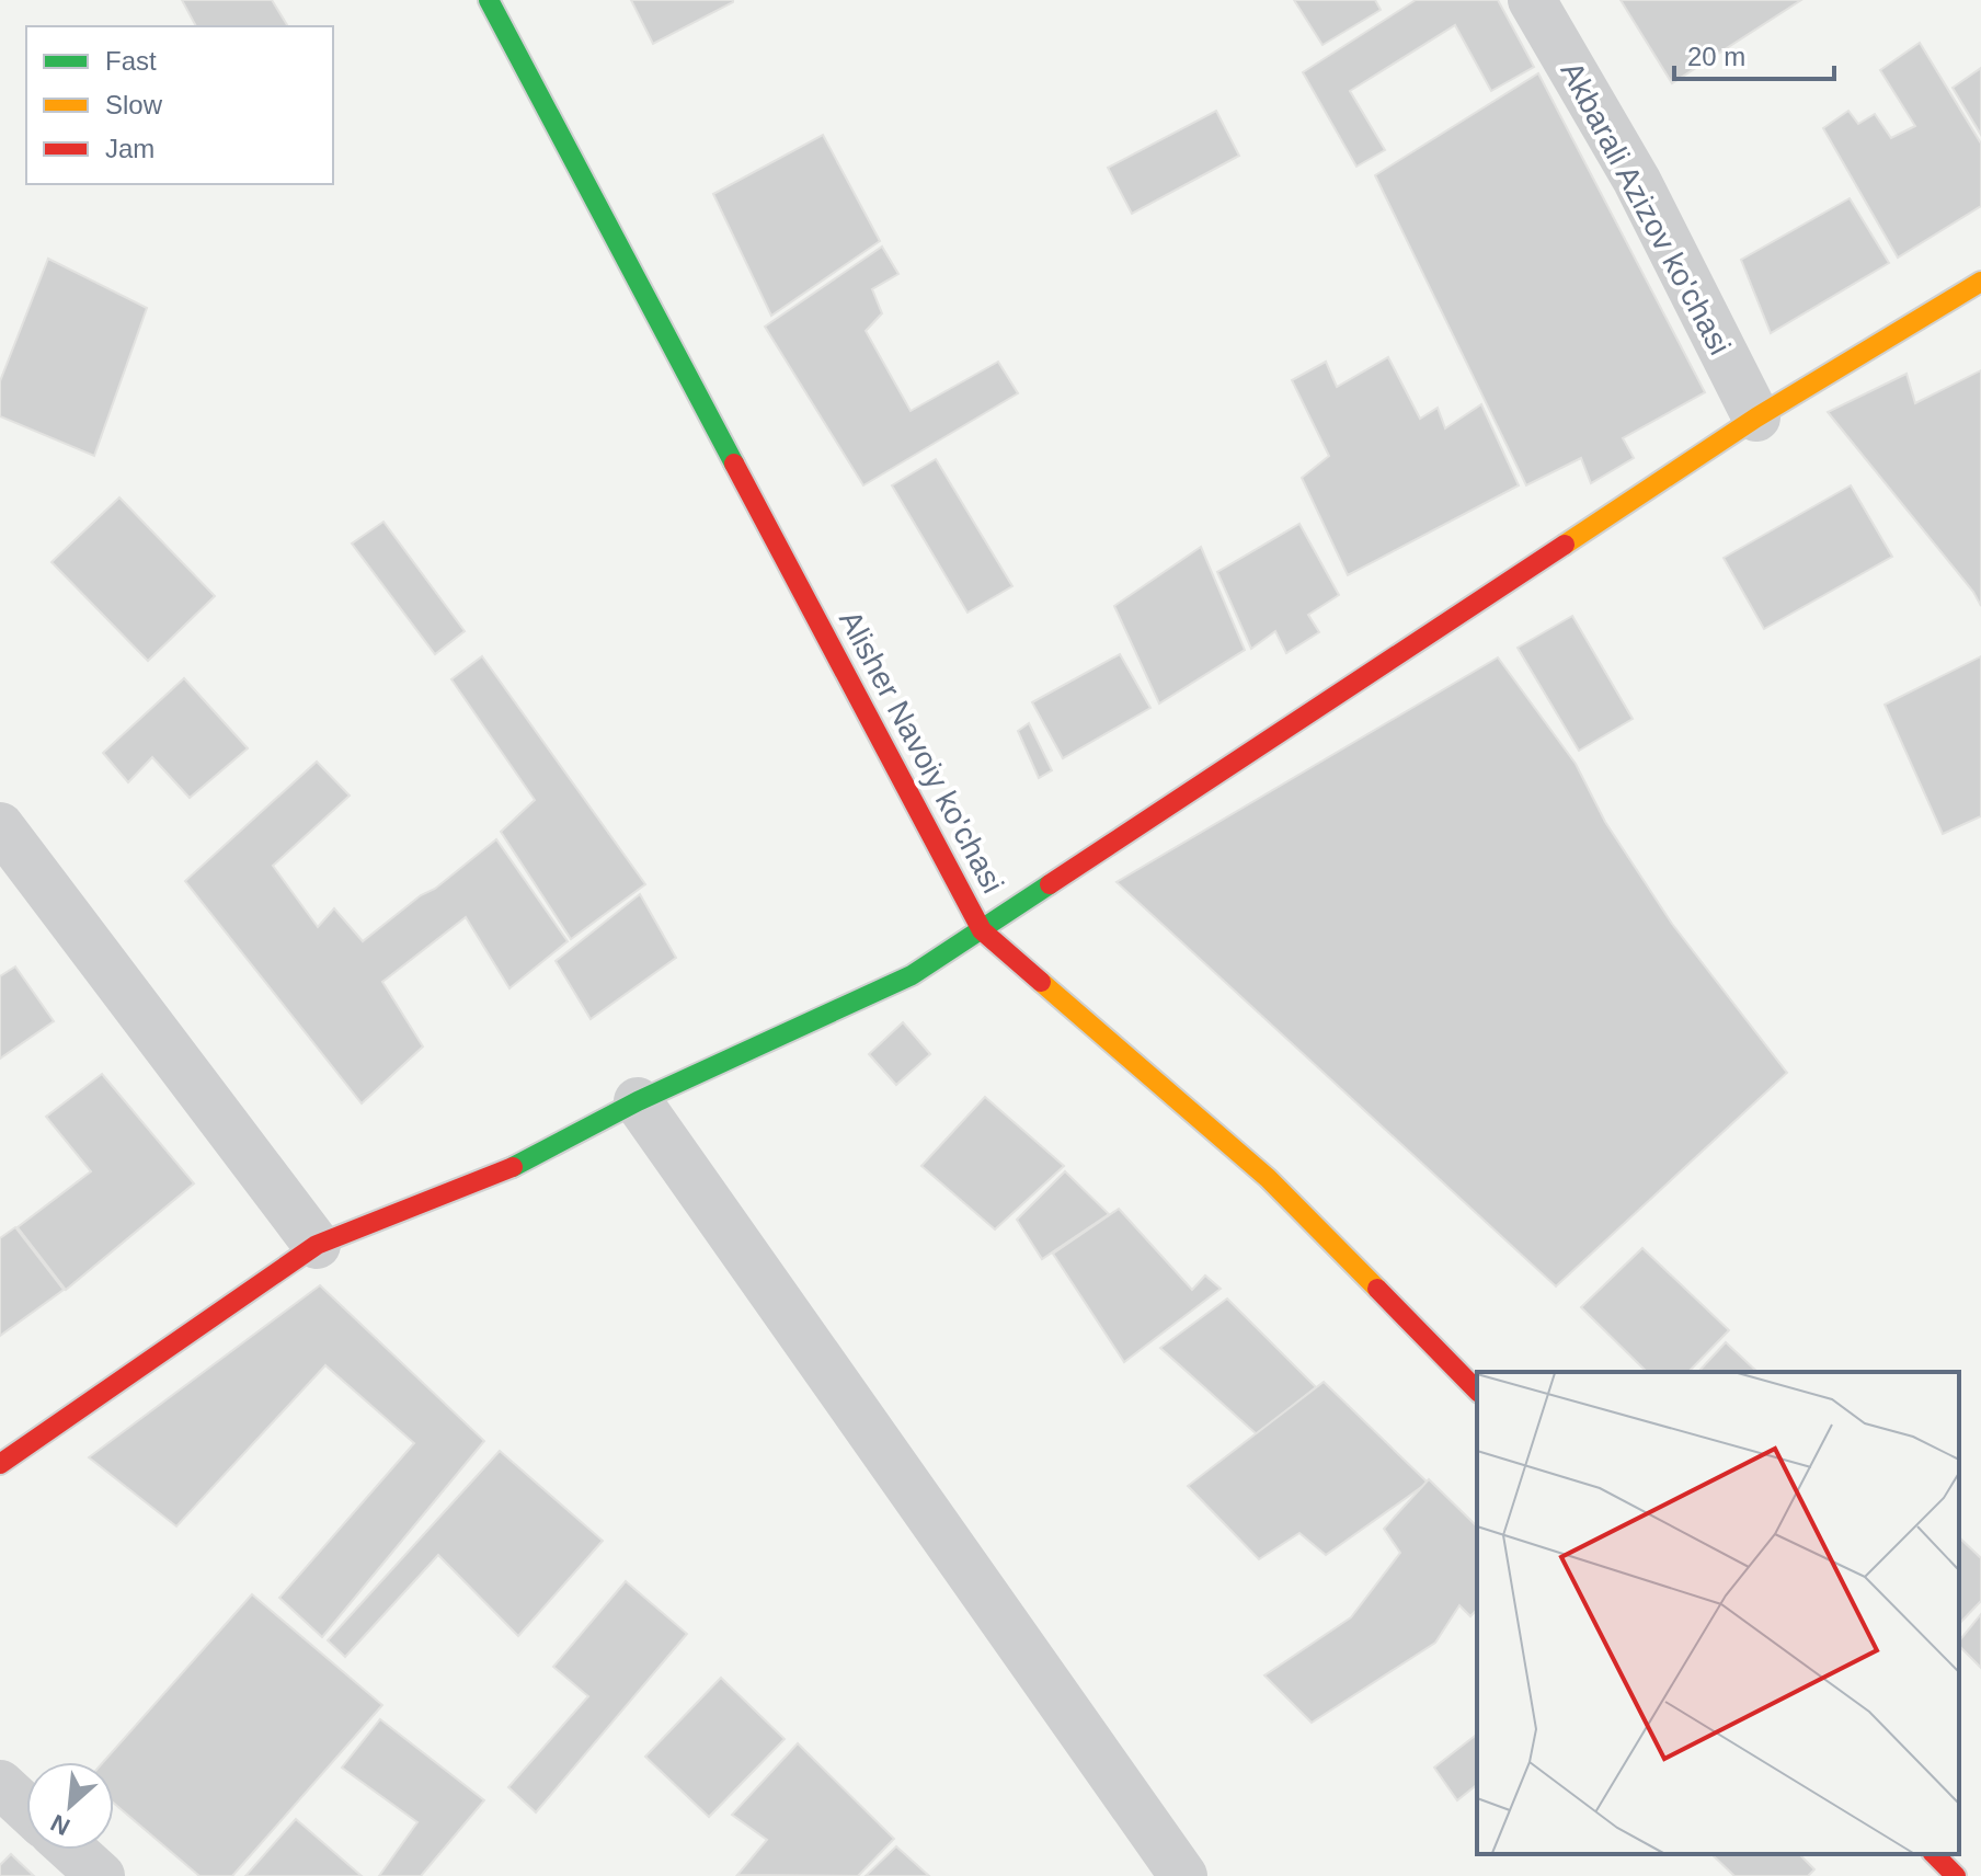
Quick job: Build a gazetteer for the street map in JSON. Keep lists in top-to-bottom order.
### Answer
{
  "streets": {
    "street": ["Akbarali Azizov ko'chasi", "Alisher Navoiy ko'chasi"]
  },
  "legend": ["Fast", "Slow", "Jam"],
  "scale_bar": "20 m",
  "north": "bottom left"
}
